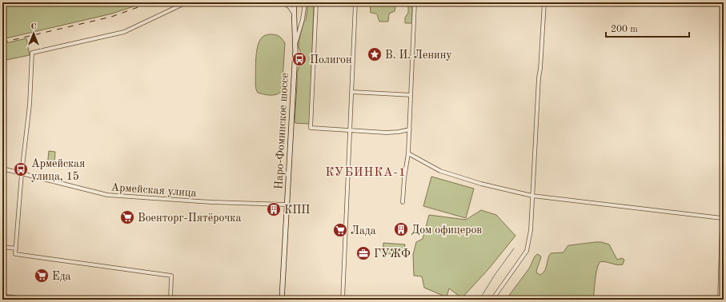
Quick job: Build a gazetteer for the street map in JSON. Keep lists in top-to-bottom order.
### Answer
{
  "streets": {
    "main road": ["Наро-Фоминское шоссе"],
    "street": ["Армейская улица"]
  },
  "crossings": [
    ["Наро-Фоминское шоссе", "Армейская улица"]
  ],
  "districts": ["КУБИНКА-1"],
  "places": {
    "place": ["В. И. Ленину"],
    "bus stop": ["Полигон", "Армейская улица, 15"],
    "building": ["КПП", "Дом офицеров"],
    "supermarket": ["Военторг-Пятёрочка", "Лада", "Еда"],
    "office": ["ГУЖФ"]
  },
  "scale_bar": "200 m",
  "north": "top"
}
